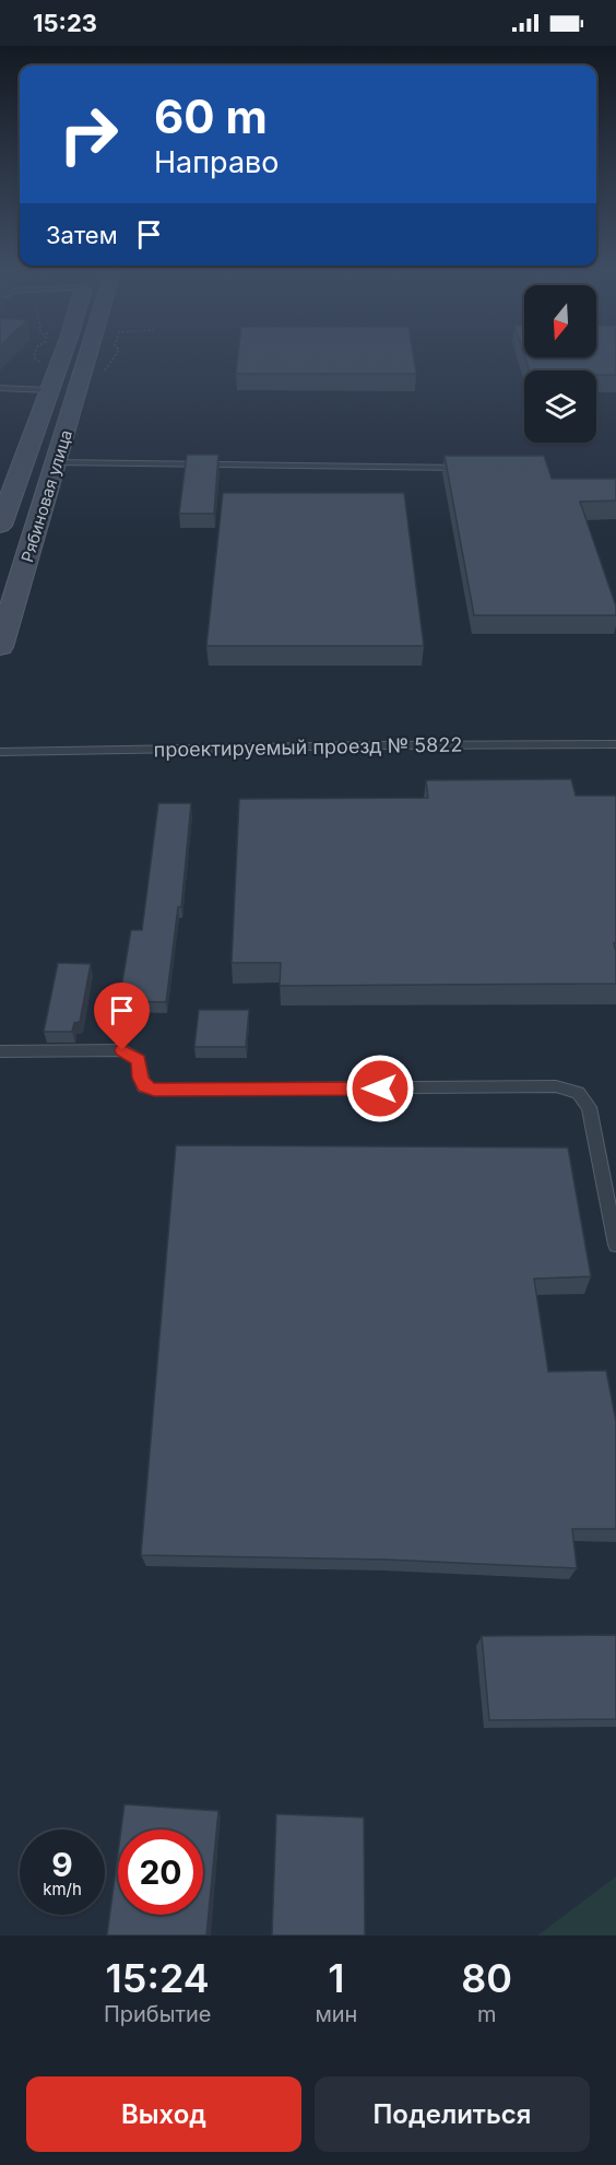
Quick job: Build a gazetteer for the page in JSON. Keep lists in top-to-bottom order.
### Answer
{
  "streets": {
    "main road": ["Рябиновая улица"],
    "lane": ["проектируемый проезд № 5822"]
  },
  "north": "bottom",
  "page": {
    "status": "15:23",
    "turn": ["60 m", "Направо"],
    "then": "Затем",
    "speed": "9 km/h",
    "limit": "20",
    "eta": [
      "15:24",
      "Прибытие",
      "1",
      "мин",
      "80",
      "m"
    ],
    "buttons": ["Выход", "Поделиться"]
  }
}
